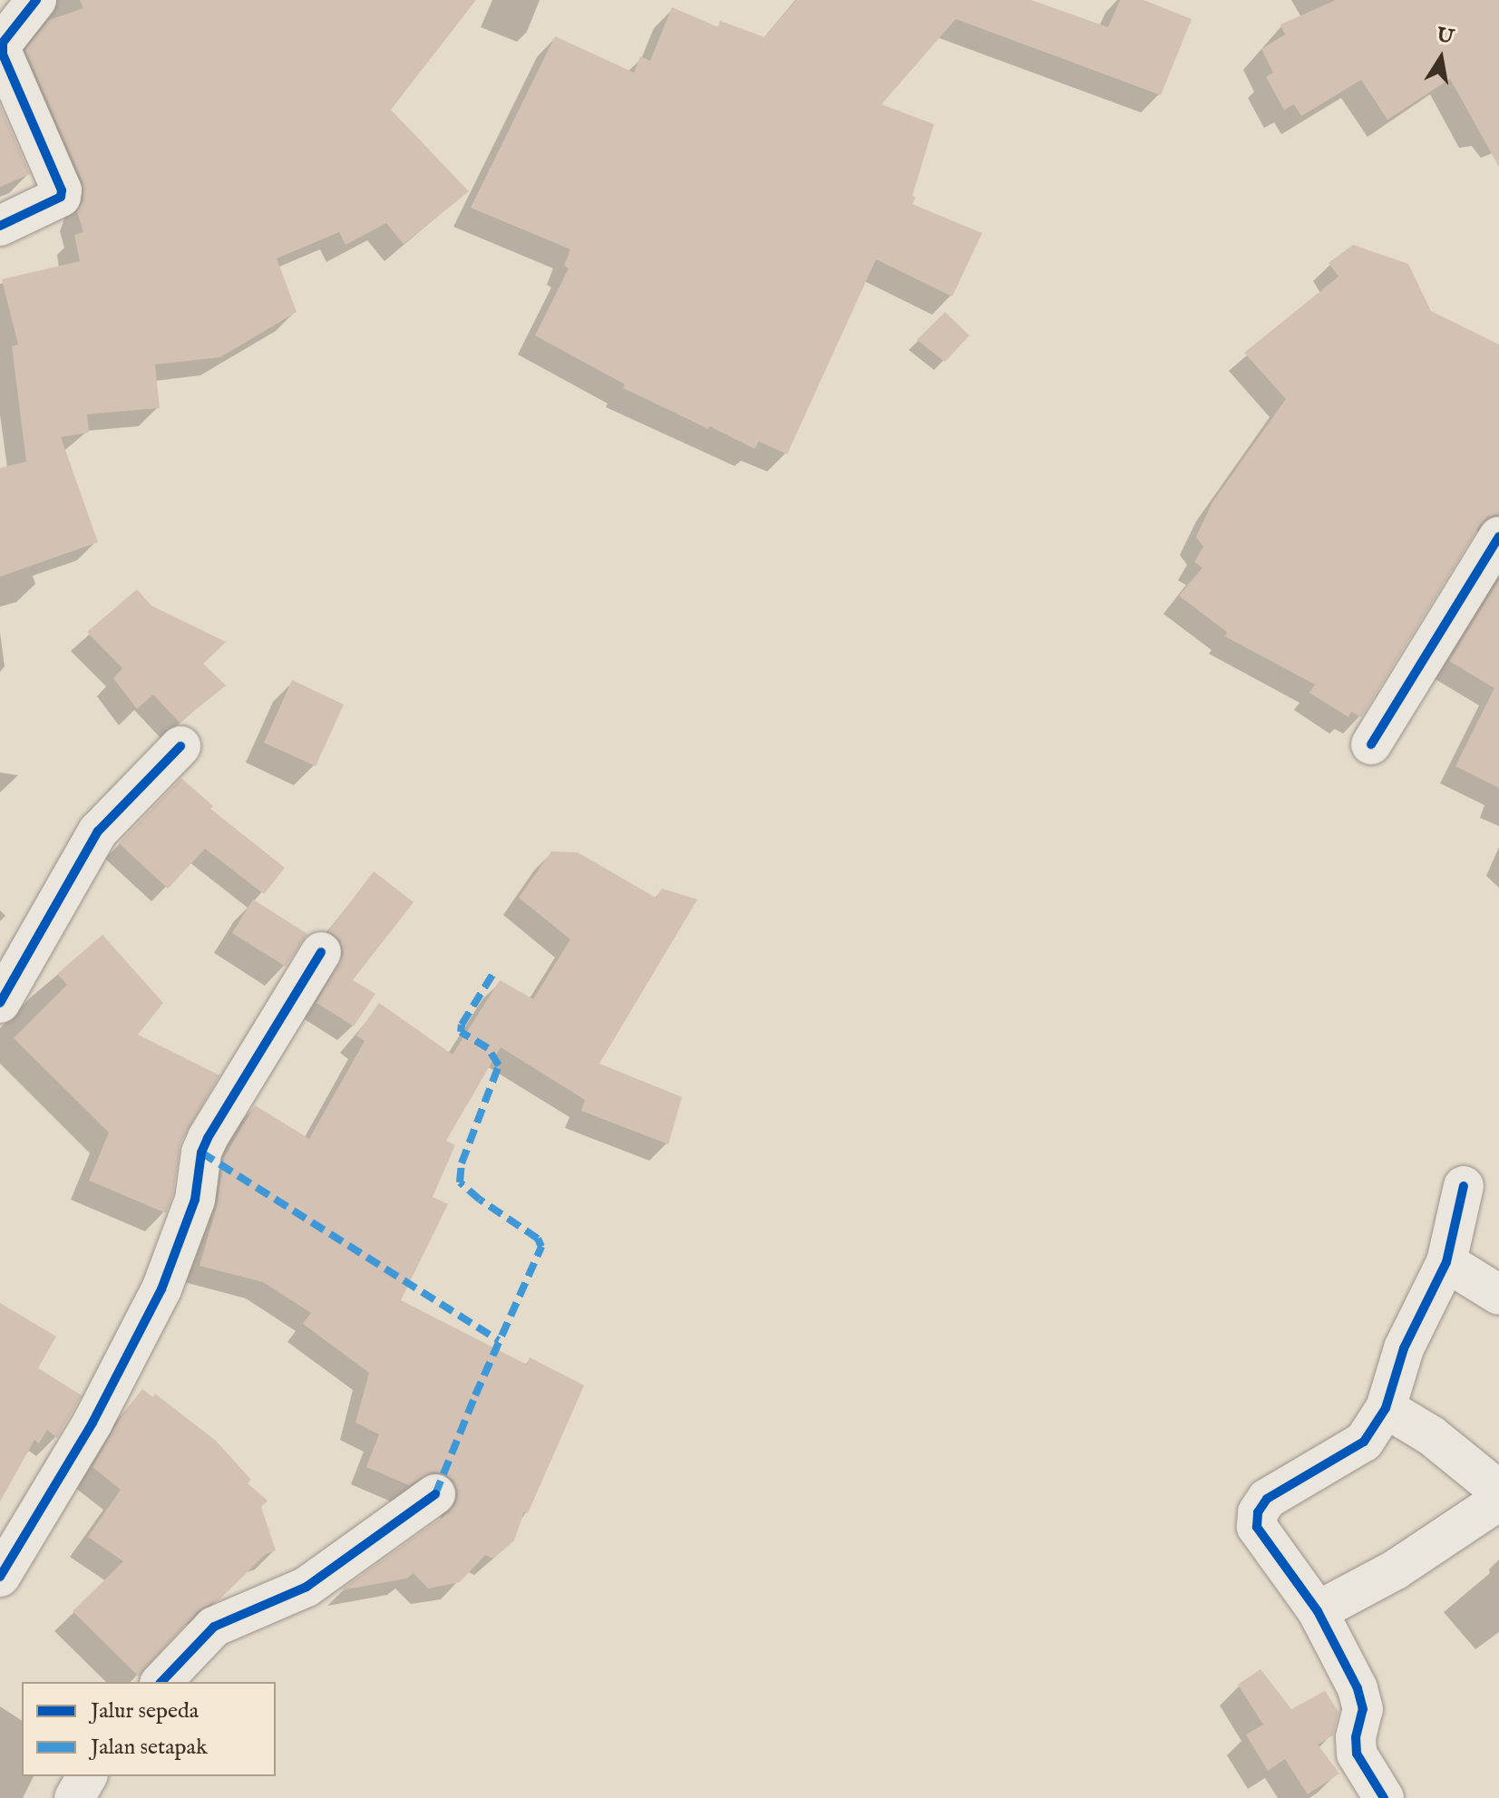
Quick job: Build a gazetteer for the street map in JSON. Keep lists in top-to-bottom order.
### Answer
{
  "legend": ["Jalur sepeda", "Jalan setapak"],
  "north": "top"
}
